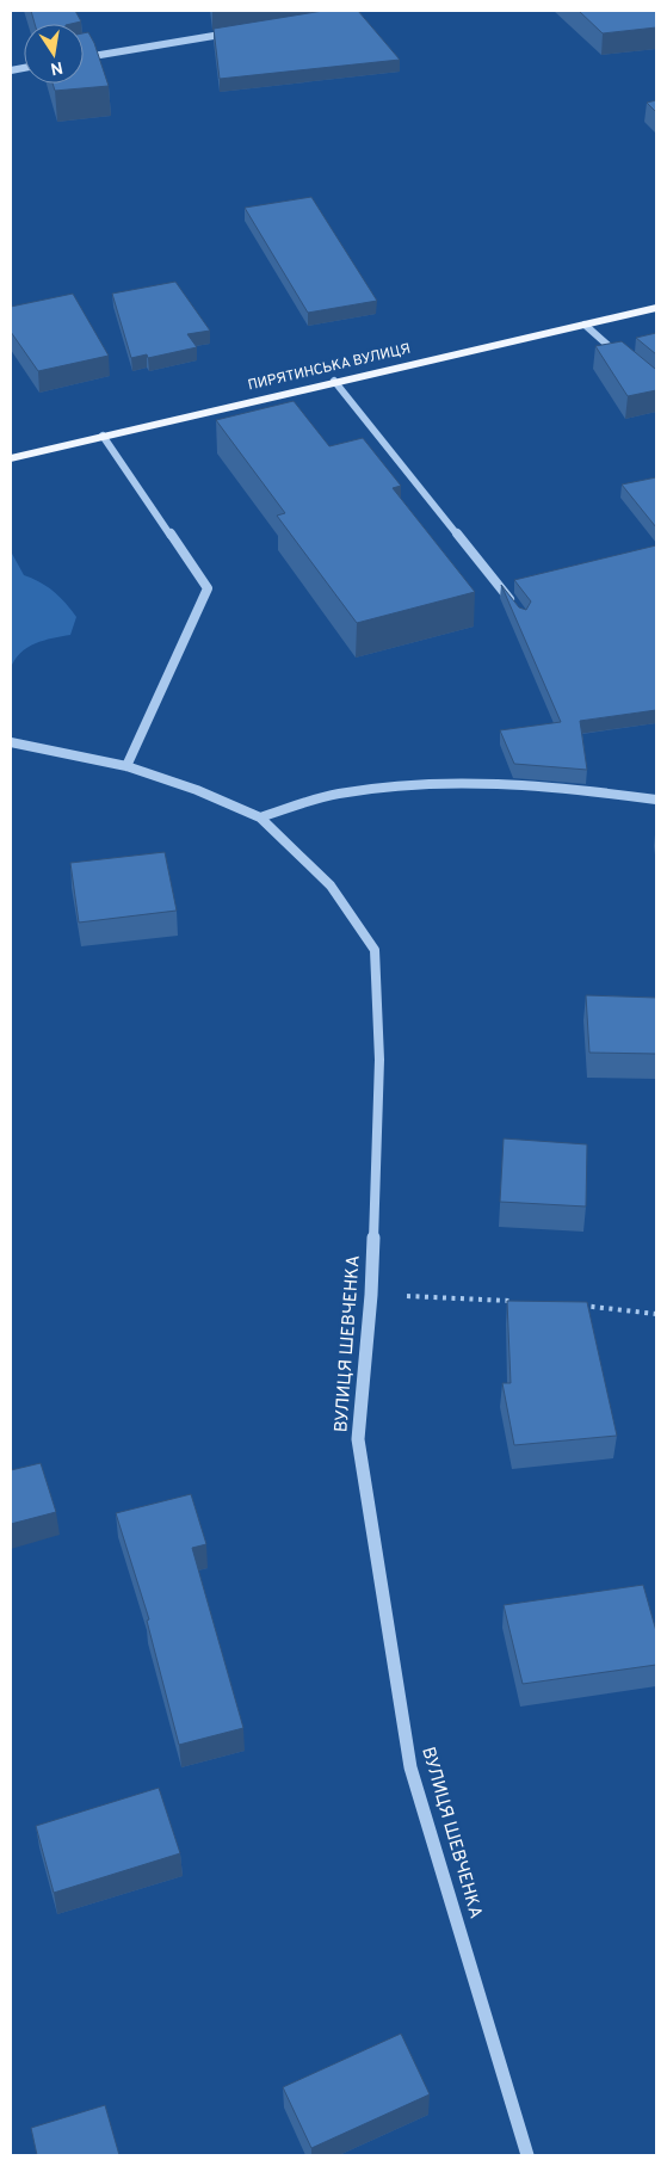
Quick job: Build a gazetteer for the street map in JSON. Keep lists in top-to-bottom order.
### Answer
{
  "streets": {
    "main road": ["ПИРЯТИНСЬКА ВУЛИЦЯ"],
    "street": ["ВУЛИЦЯ ШЕВЧЕНКА"]
  },
  "north": "bottom"
}
